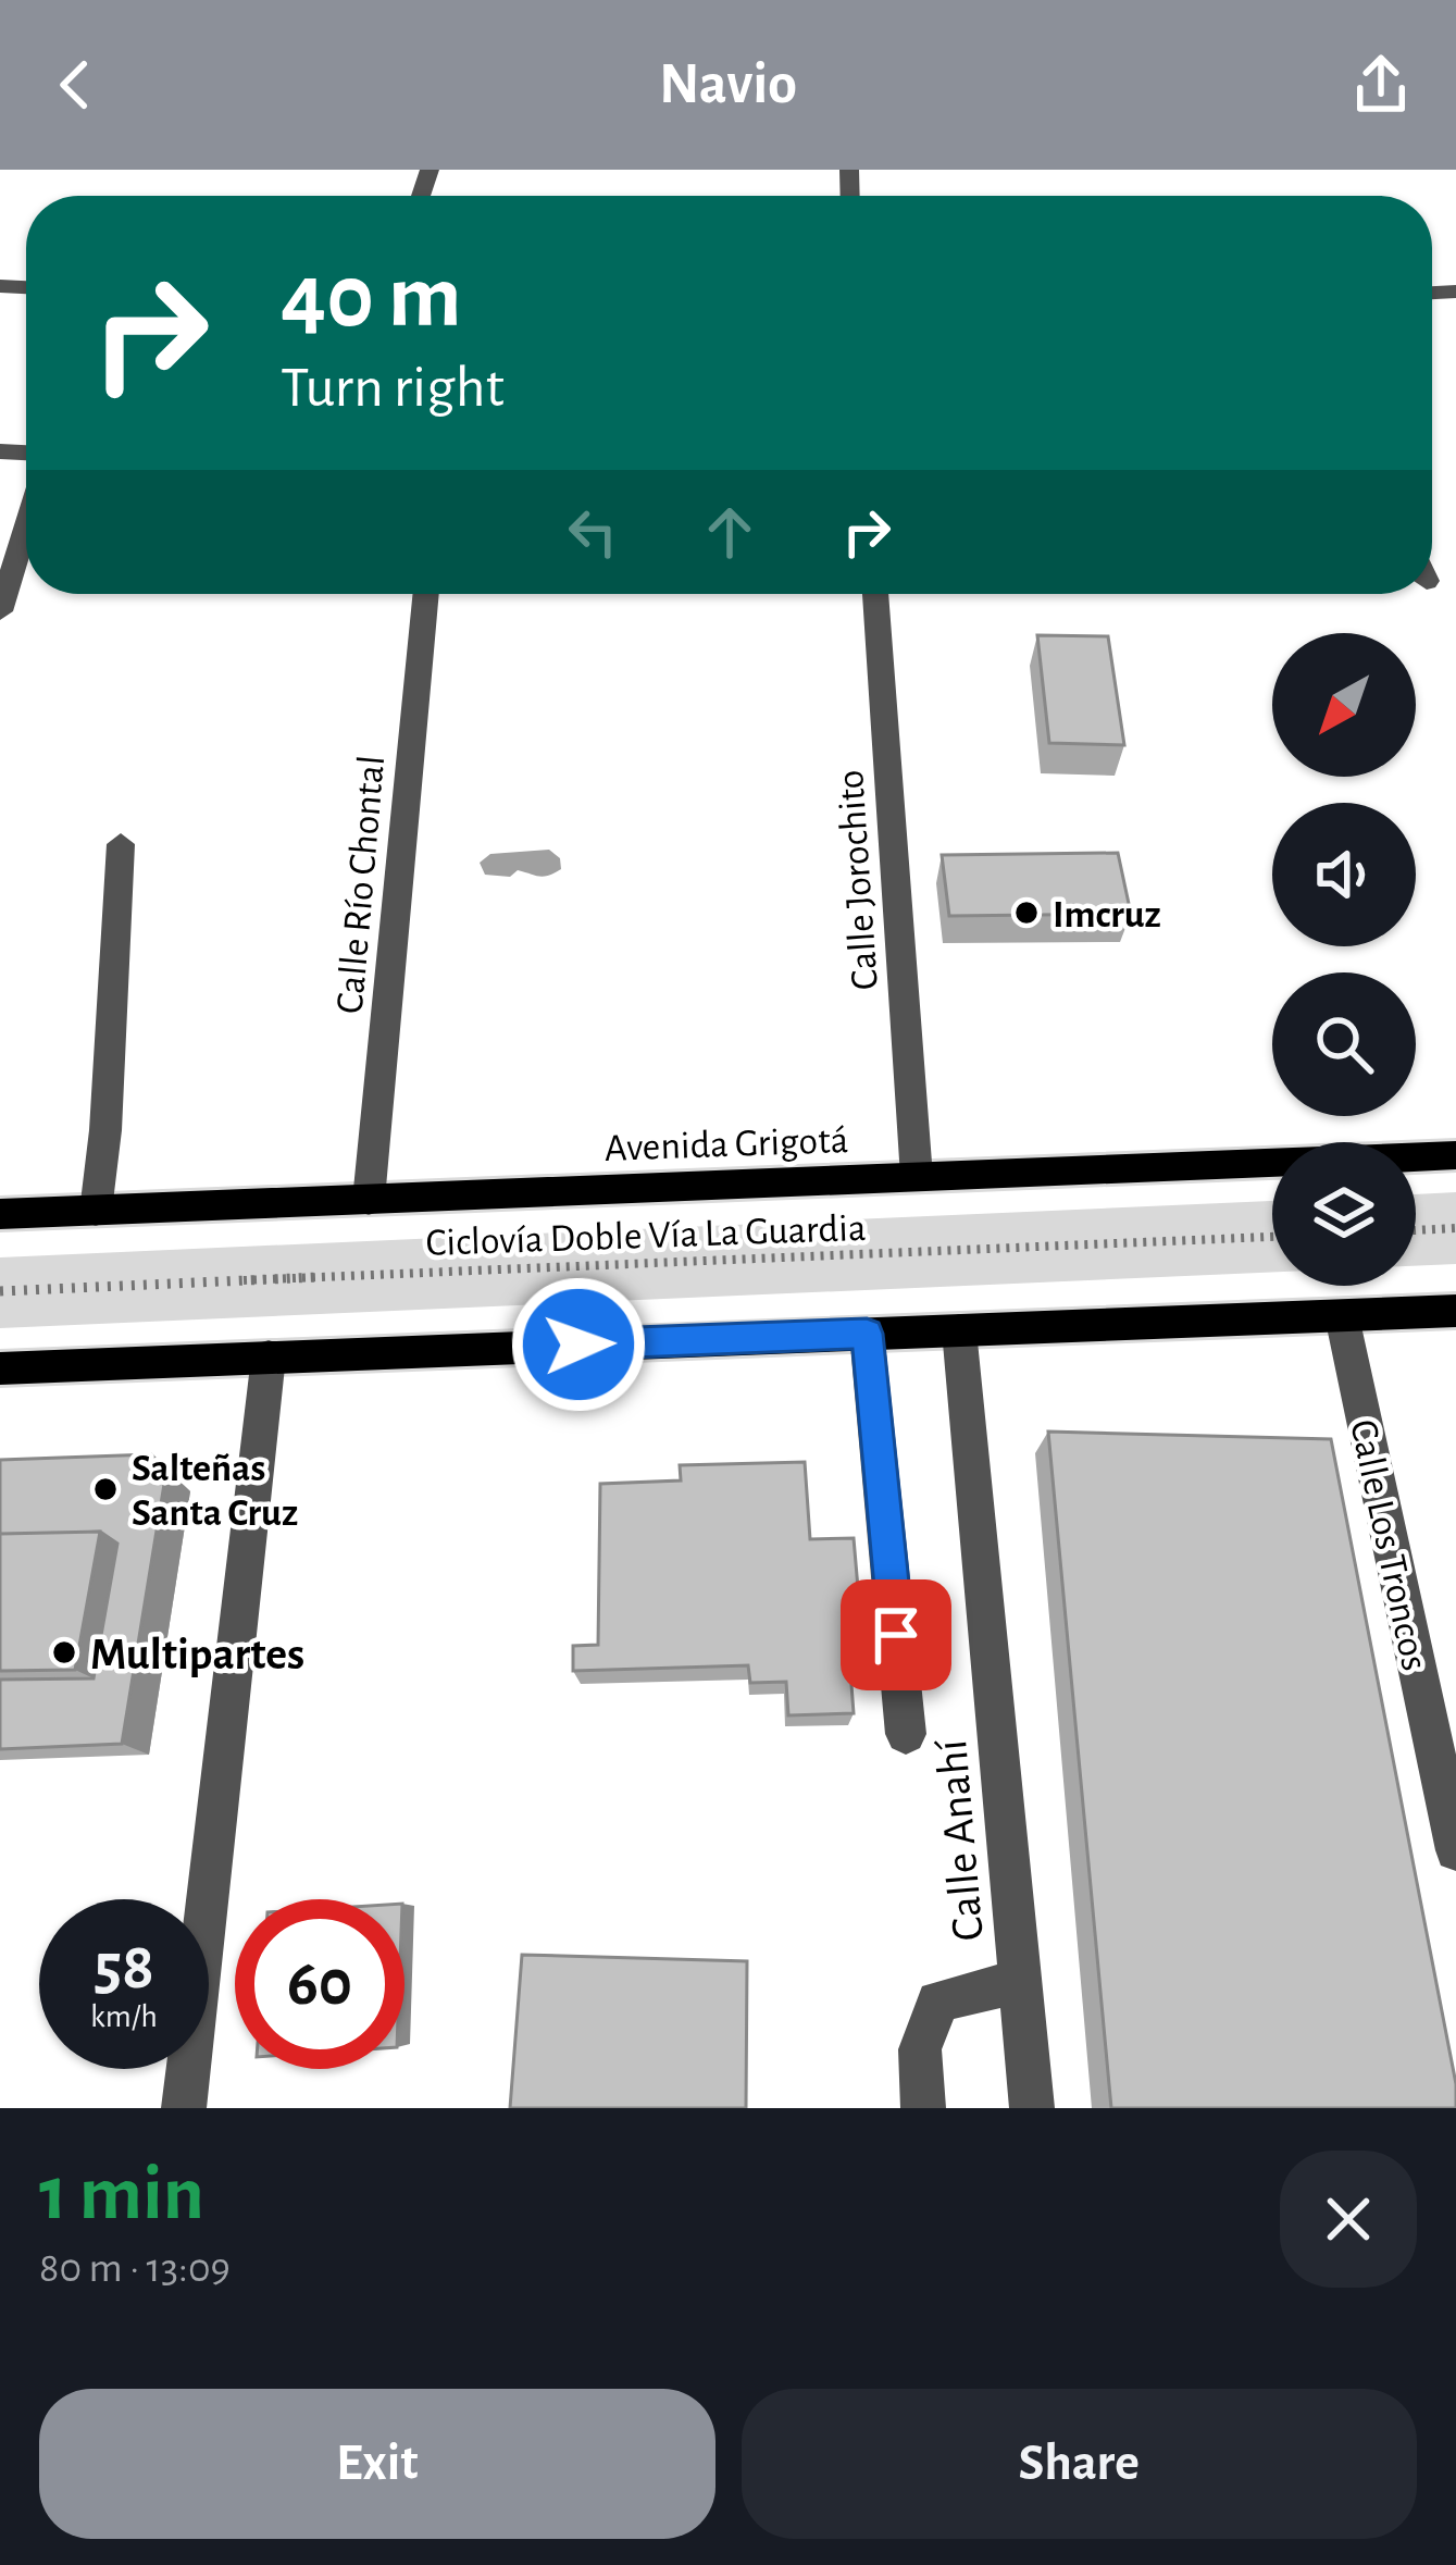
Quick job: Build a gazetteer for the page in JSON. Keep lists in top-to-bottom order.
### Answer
{
  "streets": {
    "main road": ["Avenida Grigotá"],
    "street": [
      "Calle Jorochito",
      "Calle Río Chontal",
      "Calle Los Troncos",
      "Calle Anahí"
    ],
    "path": ["Ciclovía Doble Vía La Guardia"]
  },
  "crossings": [
    ["Calle Jorochito", "Avenida Grigotá"],
    ["Calle Río Chontal", "Avenida Grigotá"]
  ],
  "places": ["Imcruz", "Salteñas Santa Cruz", "Multipartes"],
  "north": "bottom left",
  "page": {
    "header": "Navio",
    "turn": ["40 m", "Turn right"],
    "speed": "58 km/h",
    "limit": "60",
    "heading": ["1 min", "80 m · 13:09"],
    "buttons": ["Exit", "Share"]
  }
}
